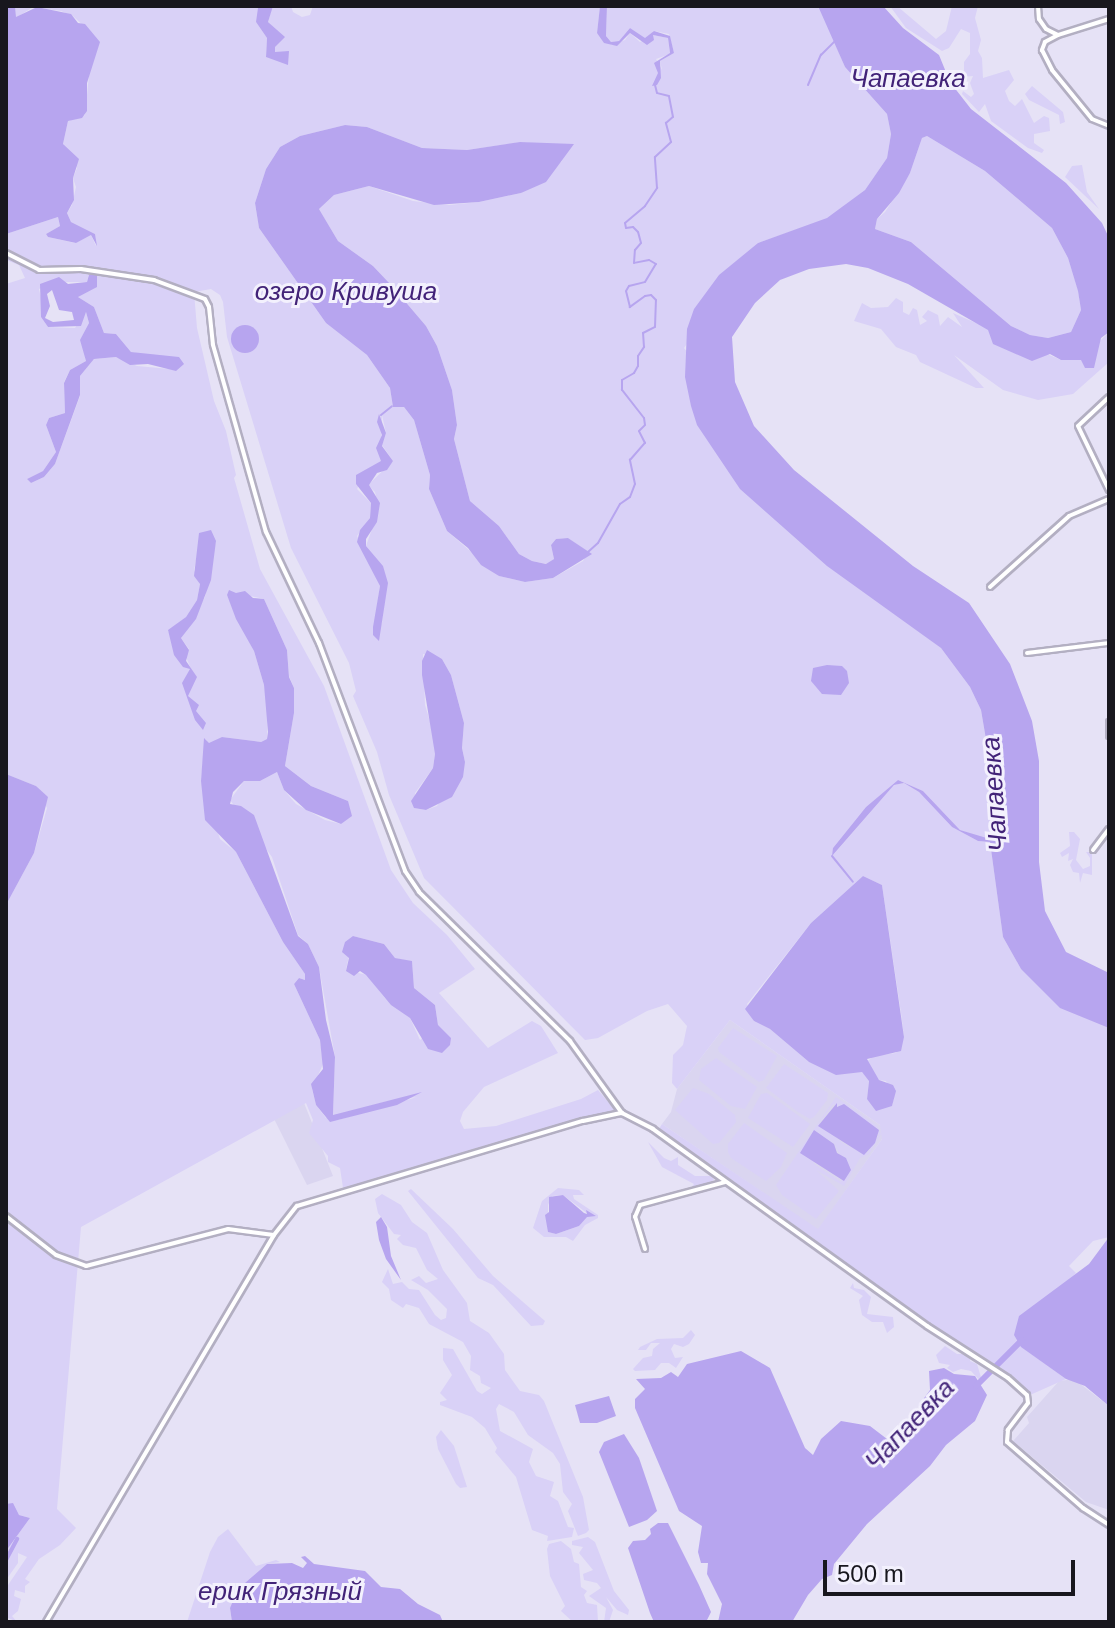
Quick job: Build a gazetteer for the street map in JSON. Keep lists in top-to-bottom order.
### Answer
{
  "water": ["Чапаевка", "озеро Кривуша", "ерик Грязный"],
  "scale_bar": "500 m"
}
